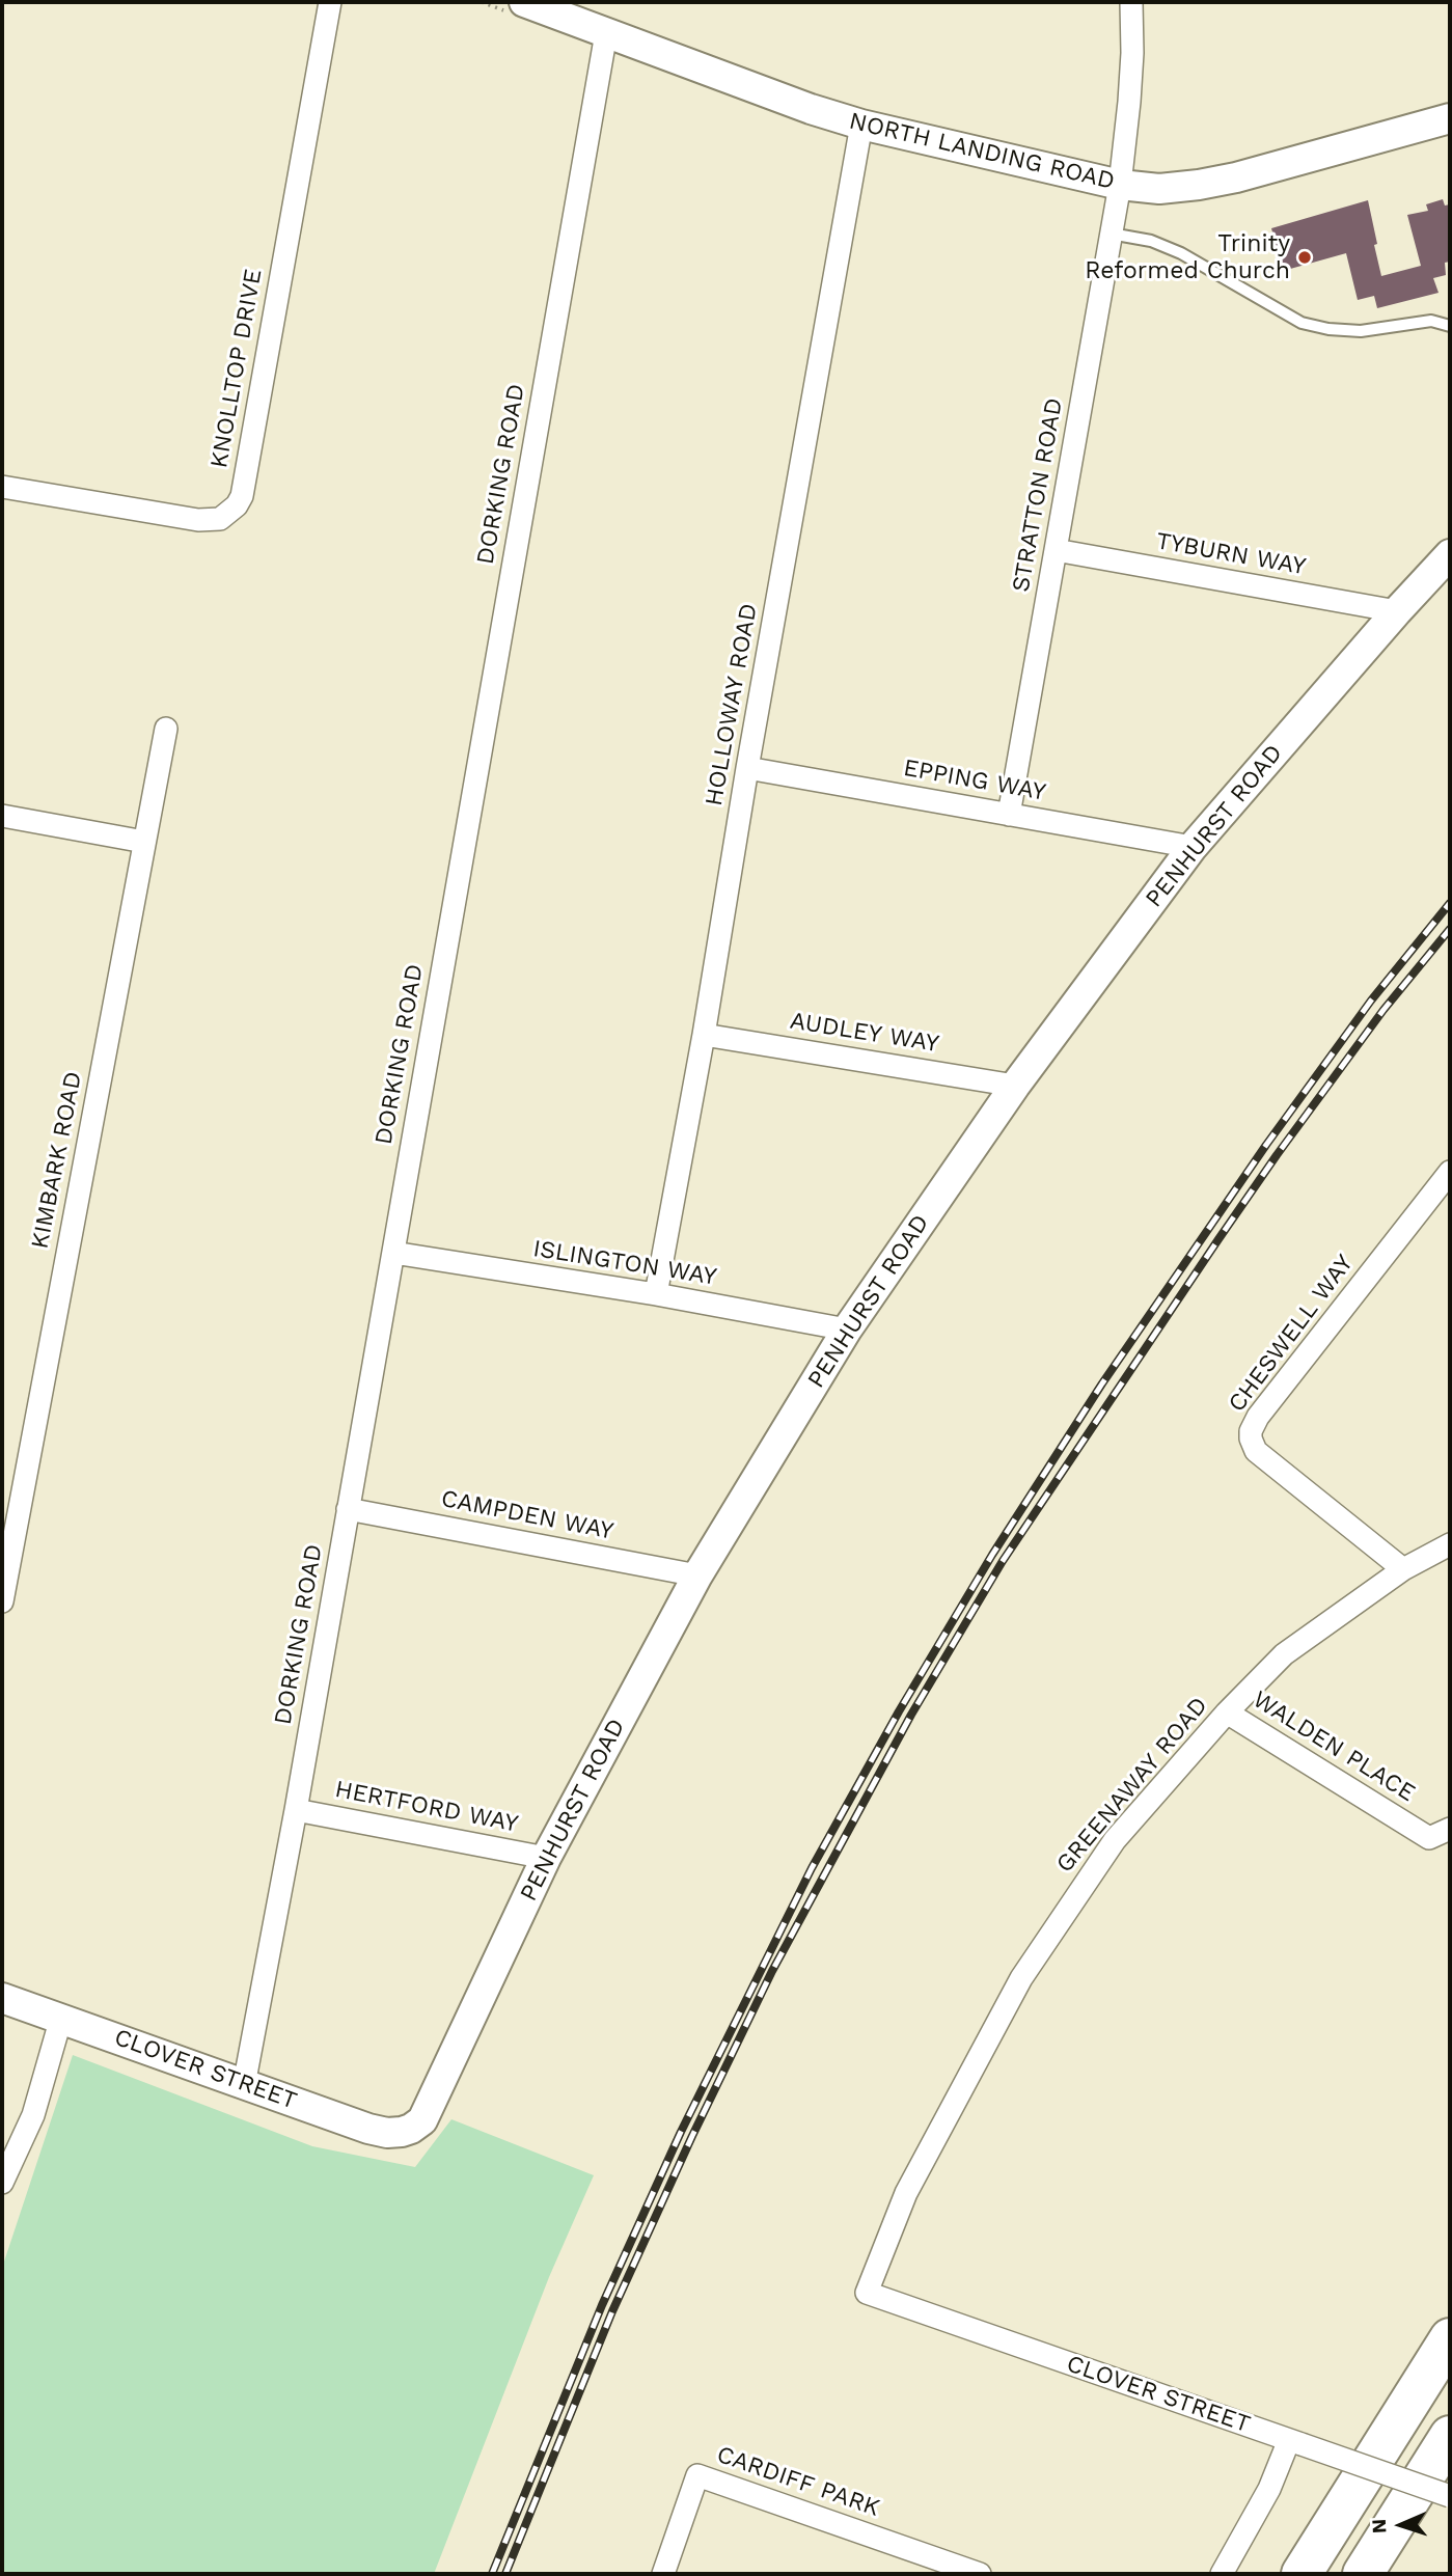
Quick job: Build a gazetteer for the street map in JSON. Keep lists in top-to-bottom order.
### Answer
{
  "streets": {
    "street": [
      "NORTH LANDING ROAD",
      "KNOLLTOP DRIVE",
      "DORKING ROAD",
      "STRATTON ROAD",
      "TYBURN WAY",
      "HOLLOWAY ROAD",
      "EPPING WAY",
      "PENHURST ROAD",
      "AUDLEY WAY",
      "KIMBARK ROAD",
      "ISLINGTON WAY",
      "CHESWELL WAY",
      "CAMPDEN WAY",
      "WALDEN PLACE",
      "GREENAWAY ROAD",
      "HERTFORD WAY",
      "CLOVER STREET",
      "CARDIFF PARK"
    ]
  },
  "crossings": [
    ["NORTH LANDING ROAD", "DORKING ROAD"],
    ["NORTH LANDING ROAD", "STRATTON ROAD"],
    ["NORTH LANDING ROAD", "HOLLOWAY ROAD"],
    ["DORKING ROAD", "ISLINGTON WAY"],
    ["DORKING ROAD", "CAMPDEN WAY"],
    ["DORKING ROAD", "HERTFORD WAY"],
    ["DORKING ROAD", "CLOVER STREET"],
    ["STRATTON ROAD", "TYBURN WAY"],
    ["STRATTON ROAD", "EPPING WAY"],
    ["TYBURN WAY", "PENHURST ROAD"],
    ["HOLLOWAY ROAD", "EPPING WAY"],
    ["HOLLOWAY ROAD", "AUDLEY WAY"],
    ["HOLLOWAY ROAD", "ISLINGTON WAY"],
    ["EPPING WAY", "PENHURST ROAD"],
    ["PENHURST ROAD", "AUDLEY WAY"],
    ["PENHURST ROAD", "ISLINGTON WAY"],
    ["PENHURST ROAD", "CAMPDEN WAY"],
    ["PENHURST ROAD", "HERTFORD WAY"],
    ["PENHURST ROAD", "CLOVER STREET"],
    ["CHESWELL WAY", "GREENAWAY ROAD"],
    ["WALDEN PLACE", "GREENAWAY ROAD"],
    ["GREENAWAY ROAD", "CLOVER STREET"]
  ],
  "places": ["Trinity Reformed Church"],
  "north": "left"
}
